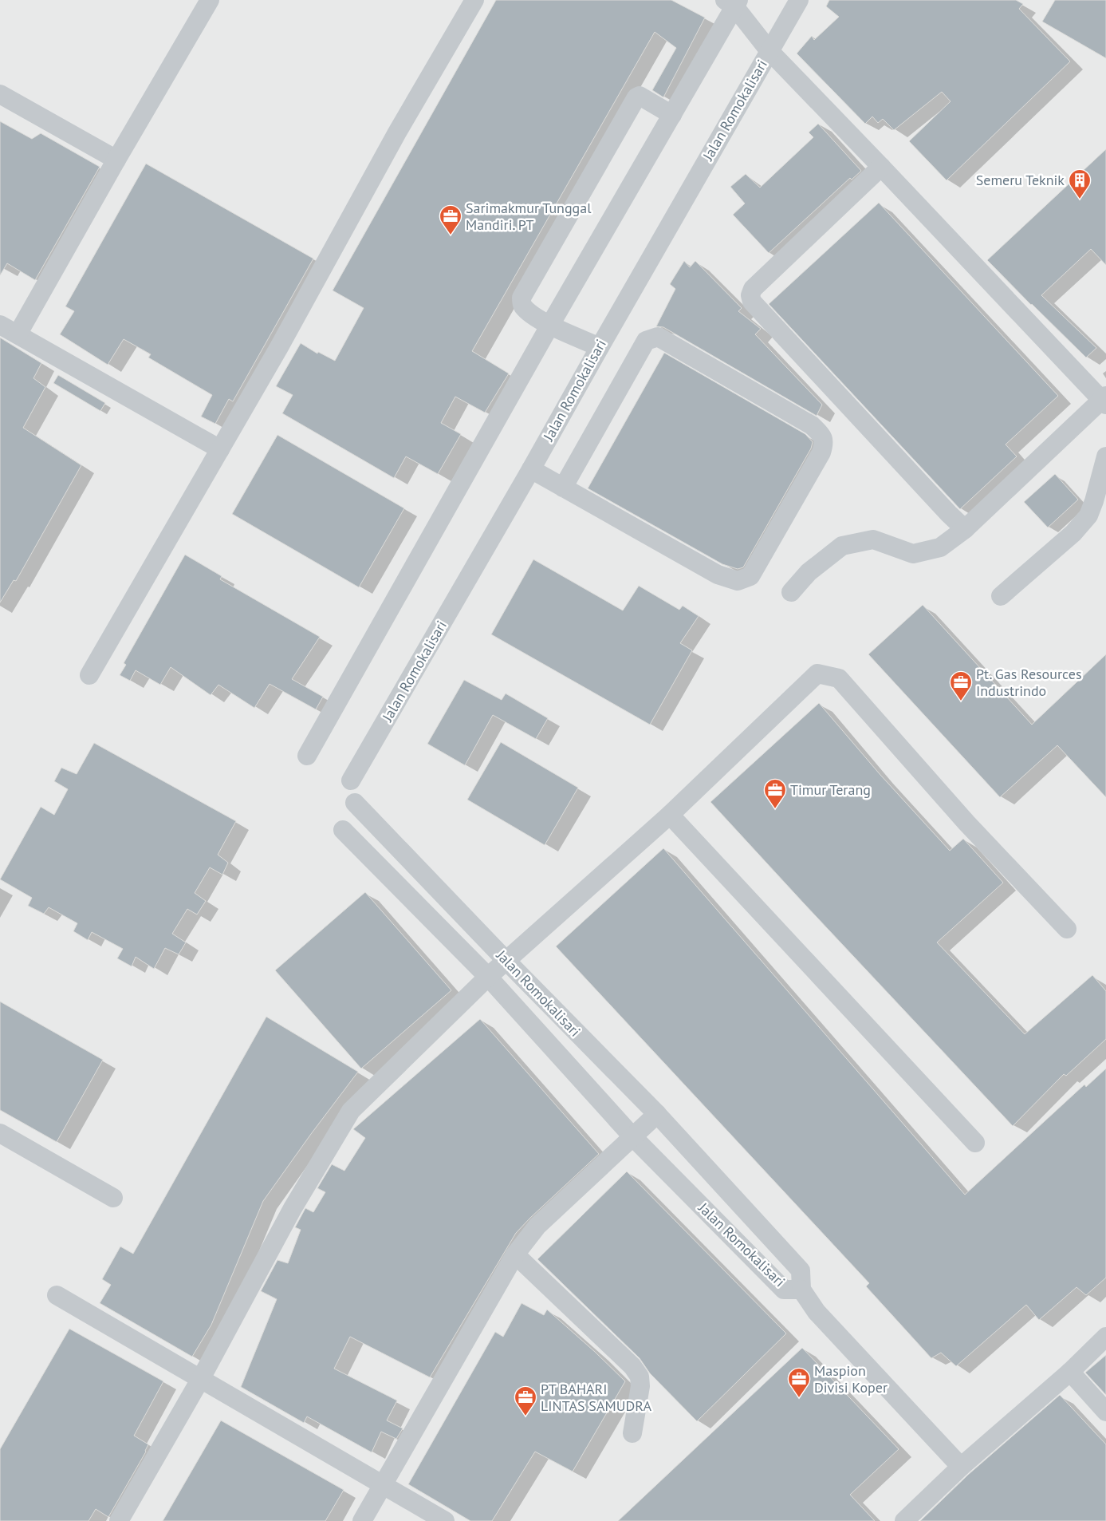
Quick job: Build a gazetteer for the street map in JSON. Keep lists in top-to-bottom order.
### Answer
{
  "streets": {
    "lane": ["Jalan Romokalisari"]
  },
  "places": {
    "building": ["Semeru Teknik"],
    "office": [
      "Sarimakmur Tunggal Mandiri. PT",
      "Pt. Gas Resources Industrindo",
      "Timur Terang",
      "Maspion Divisi Koper",
      "PT BAHARI LINTAS SAMUDRA"
    ]
  }
}
